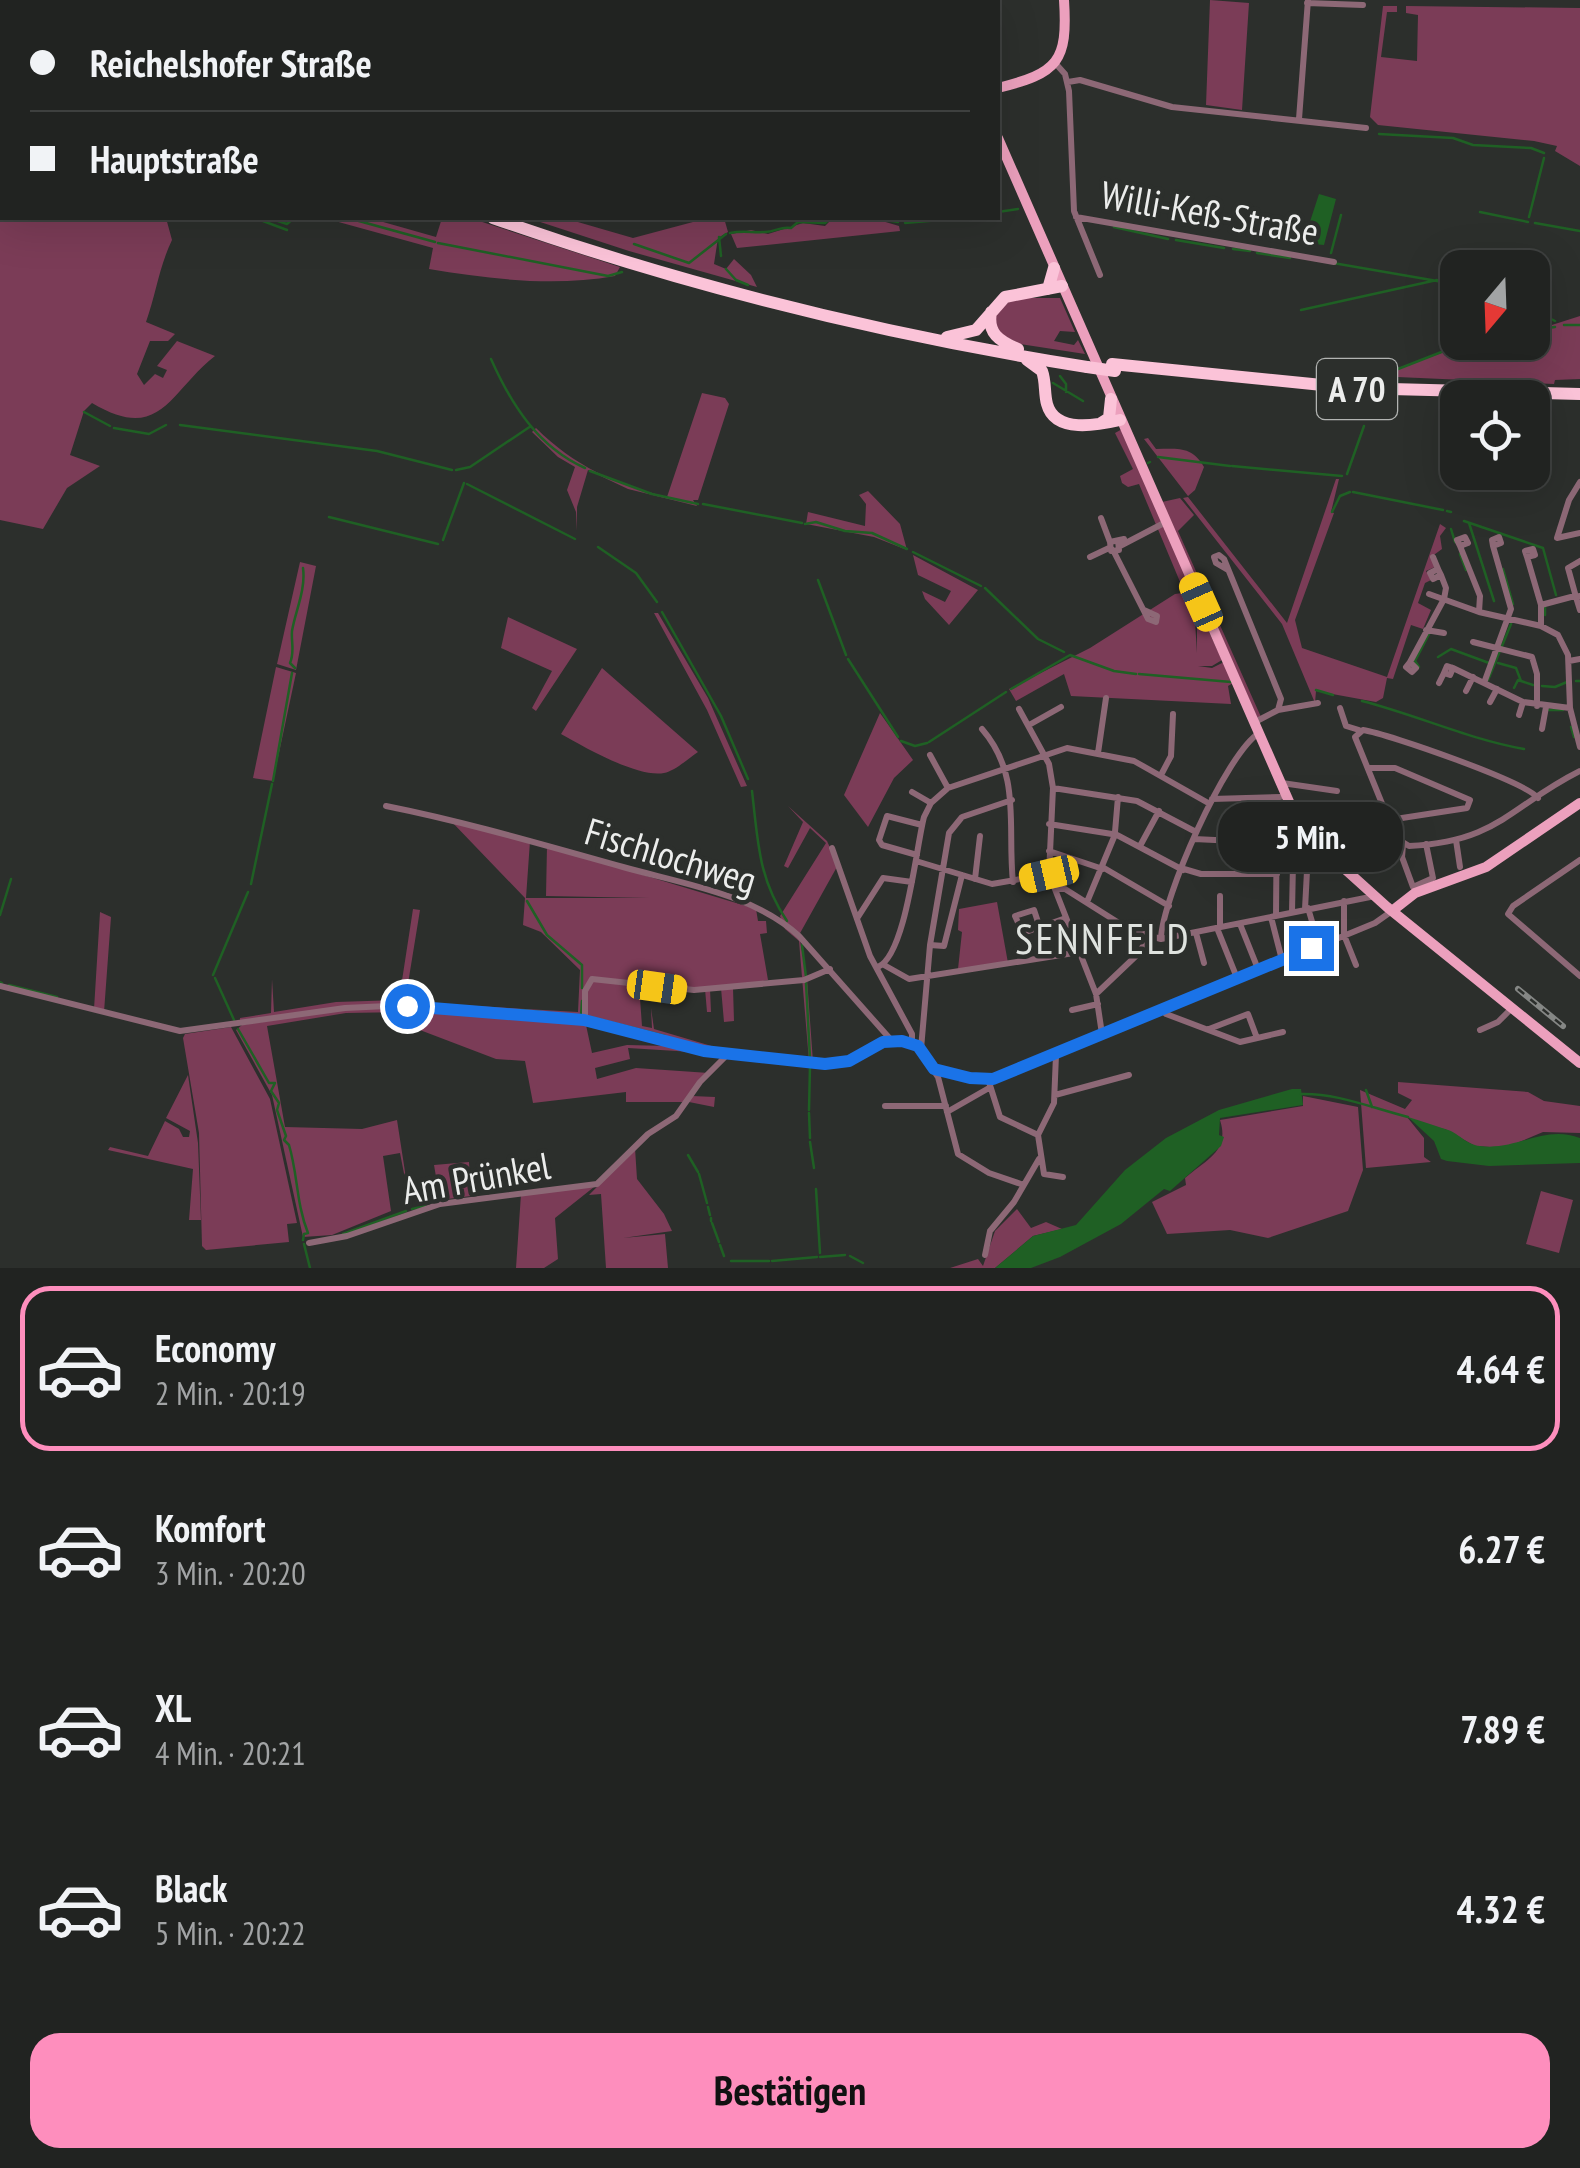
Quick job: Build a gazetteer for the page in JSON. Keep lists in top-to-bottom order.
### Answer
{
  "streets": {
    "highway": ["A 70"],
    "street": ["Willi-Keß-Straße", "Fischlochweg", "Am Prünkel"]
  },
  "districts": ["SENNFELD"],
  "north": "bottom",
  "page": {
    "banner": ["Reichelshofer Straße", "Hauptstraße"],
    "bubble": "5 Min.",
    "list": [
      {
        "name": "Economy",
        "note": "2 Min. · 20:19",
        "value": "4.64 €"
      },
      {
        "name": "Komfort",
        "note": "3 Min. · 20:20",
        "value": "6.27 €"
      },
      {
        "name": "XL",
        "note": "4 Min. · 20:21",
        "value": "7.89 €"
      },
      {
        "name": "Black",
        "note": "5 Min. · 20:22",
        "value": "4.32 €"
      }
    ],
    "buttons": "Bestätigen"
  }
}
